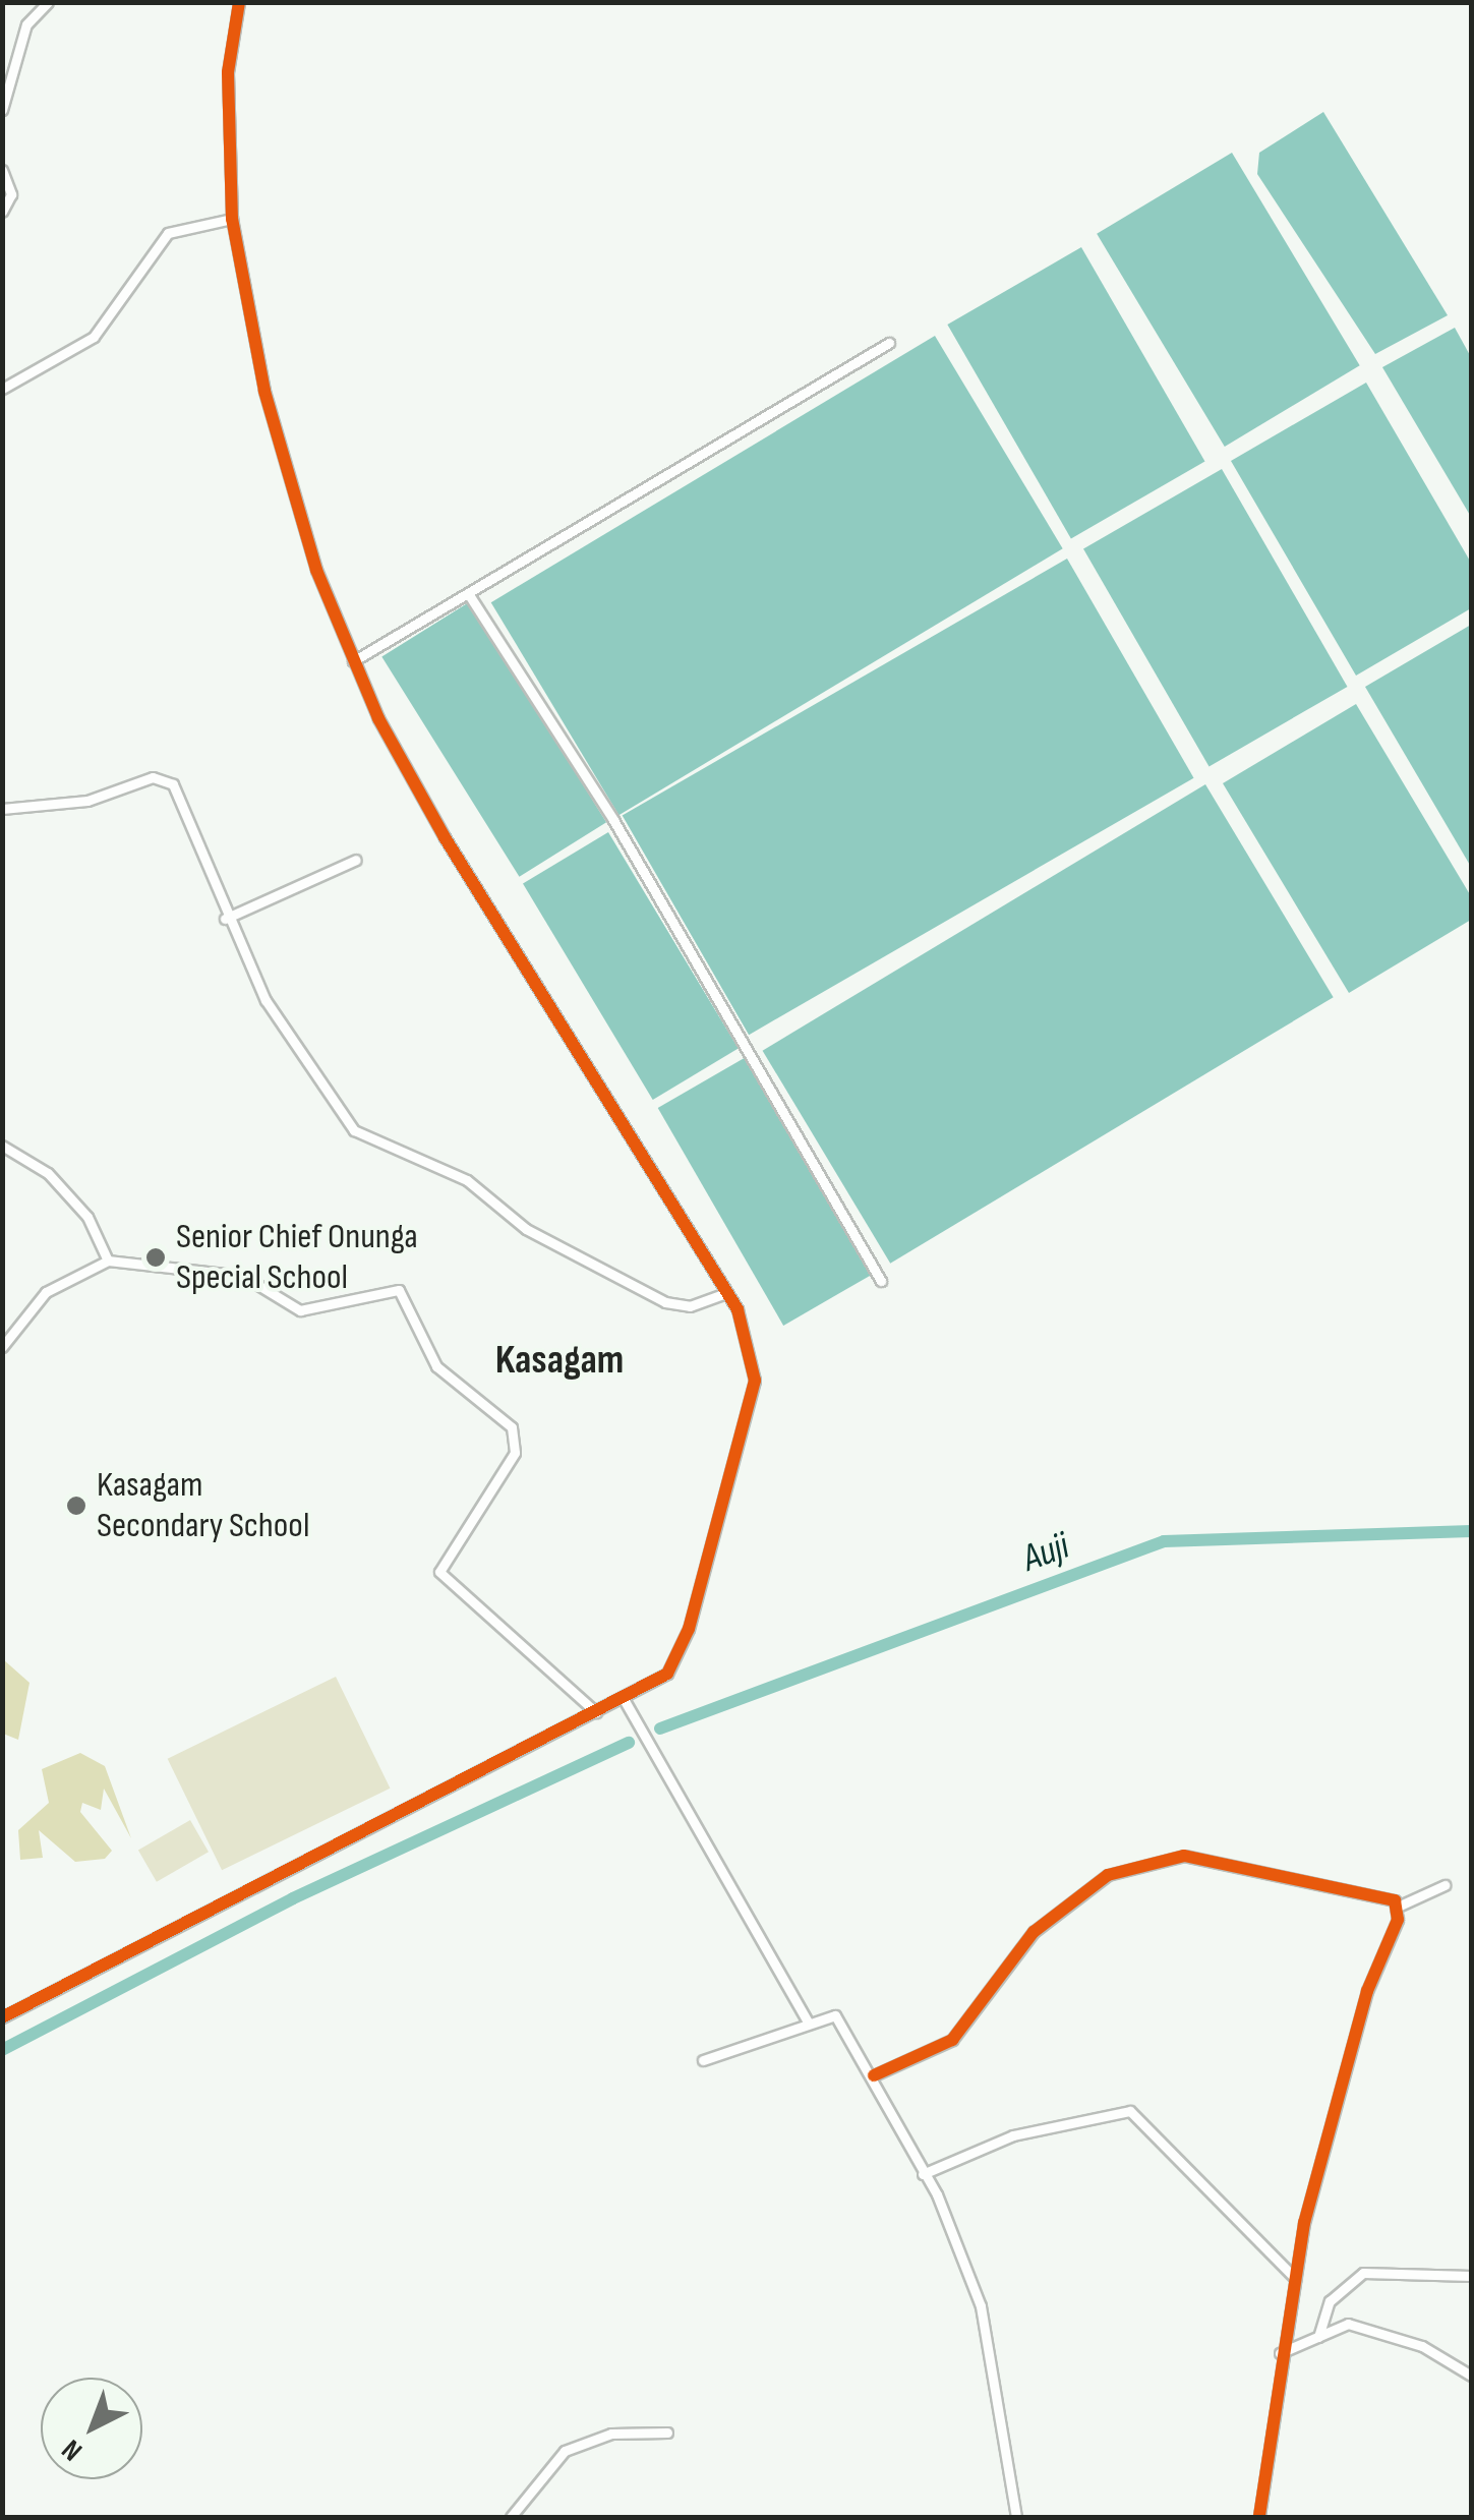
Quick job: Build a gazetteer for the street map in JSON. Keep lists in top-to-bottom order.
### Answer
{
  "districts": ["Kasagam"],
  "water": ["Auji"],
  "places": ["Senior Chief Onunga Special School", "Kasagam Secondary School"],
  "north": "bottom left"
}
